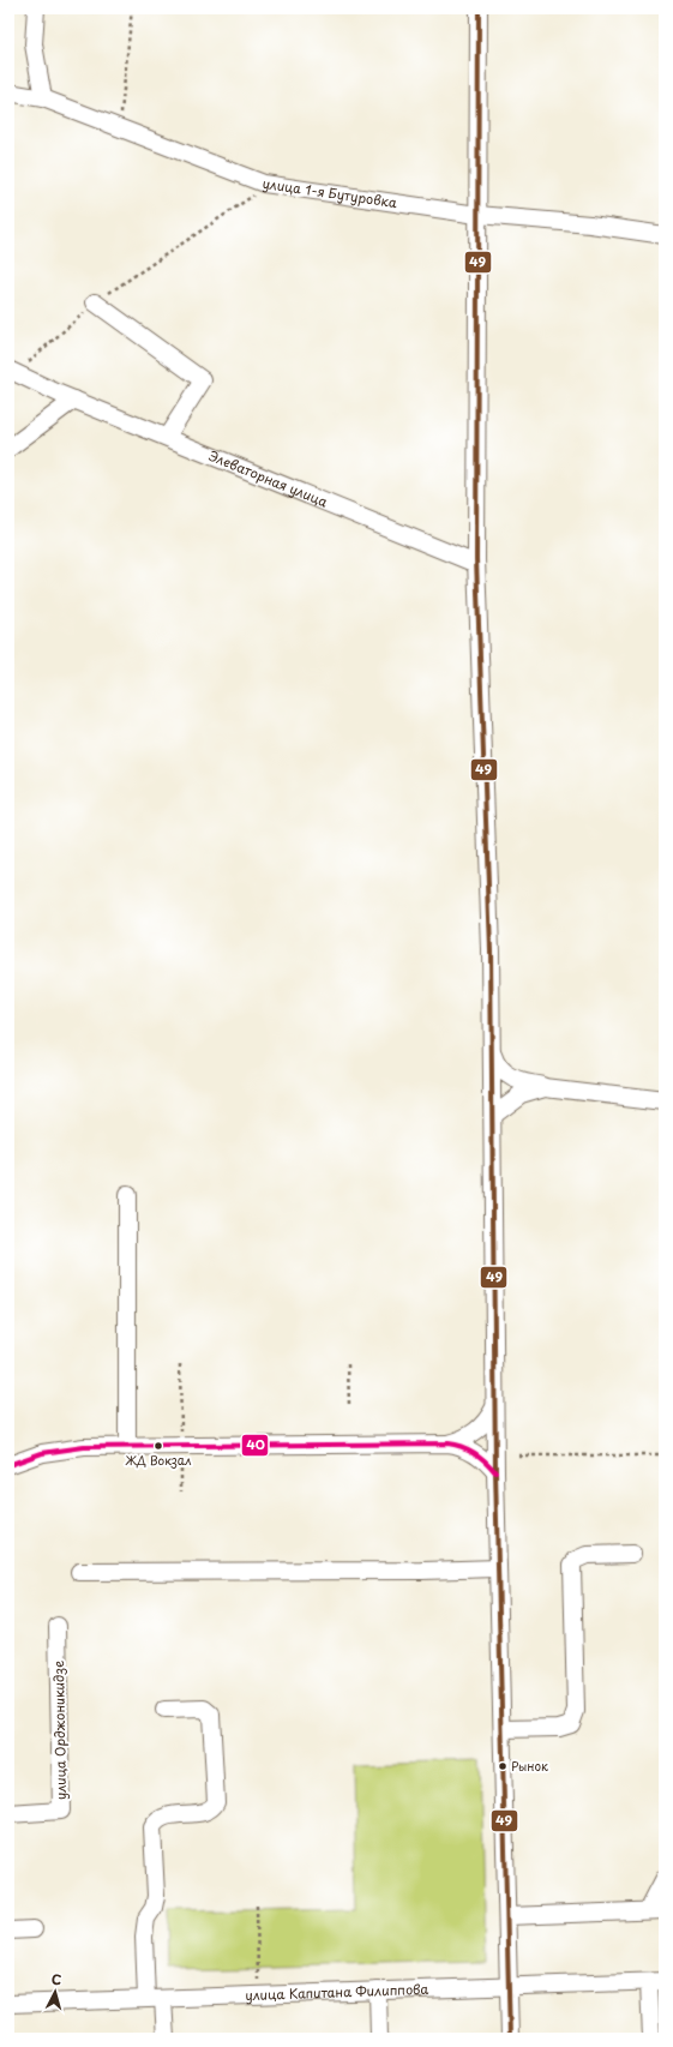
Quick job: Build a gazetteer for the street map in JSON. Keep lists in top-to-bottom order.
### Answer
{
  "streets": {
    "street": [
      "улица 1-я Бутуровка",
      "Элеваторная улица",
      "улица Орджоникидзе",
      "улица Капитана Филиппова"
    ]
  },
  "places": ["ЖД Вокзал", "Рынок"],
  "lines": ["transit line 49", "transit line 40"],
  "north": "top"
}
